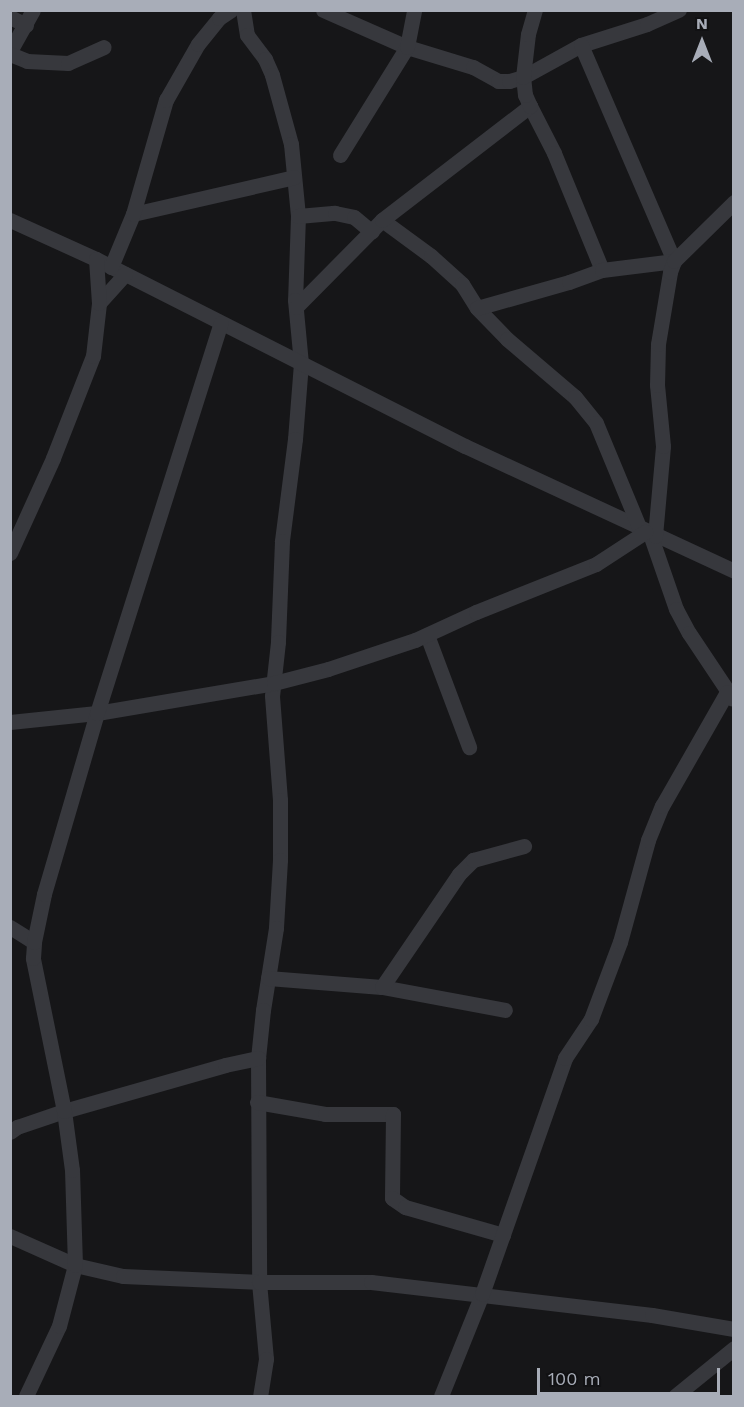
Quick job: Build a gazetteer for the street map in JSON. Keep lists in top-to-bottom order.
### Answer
{
  "scale_bar": "100 m",
  "north": "top"
}
